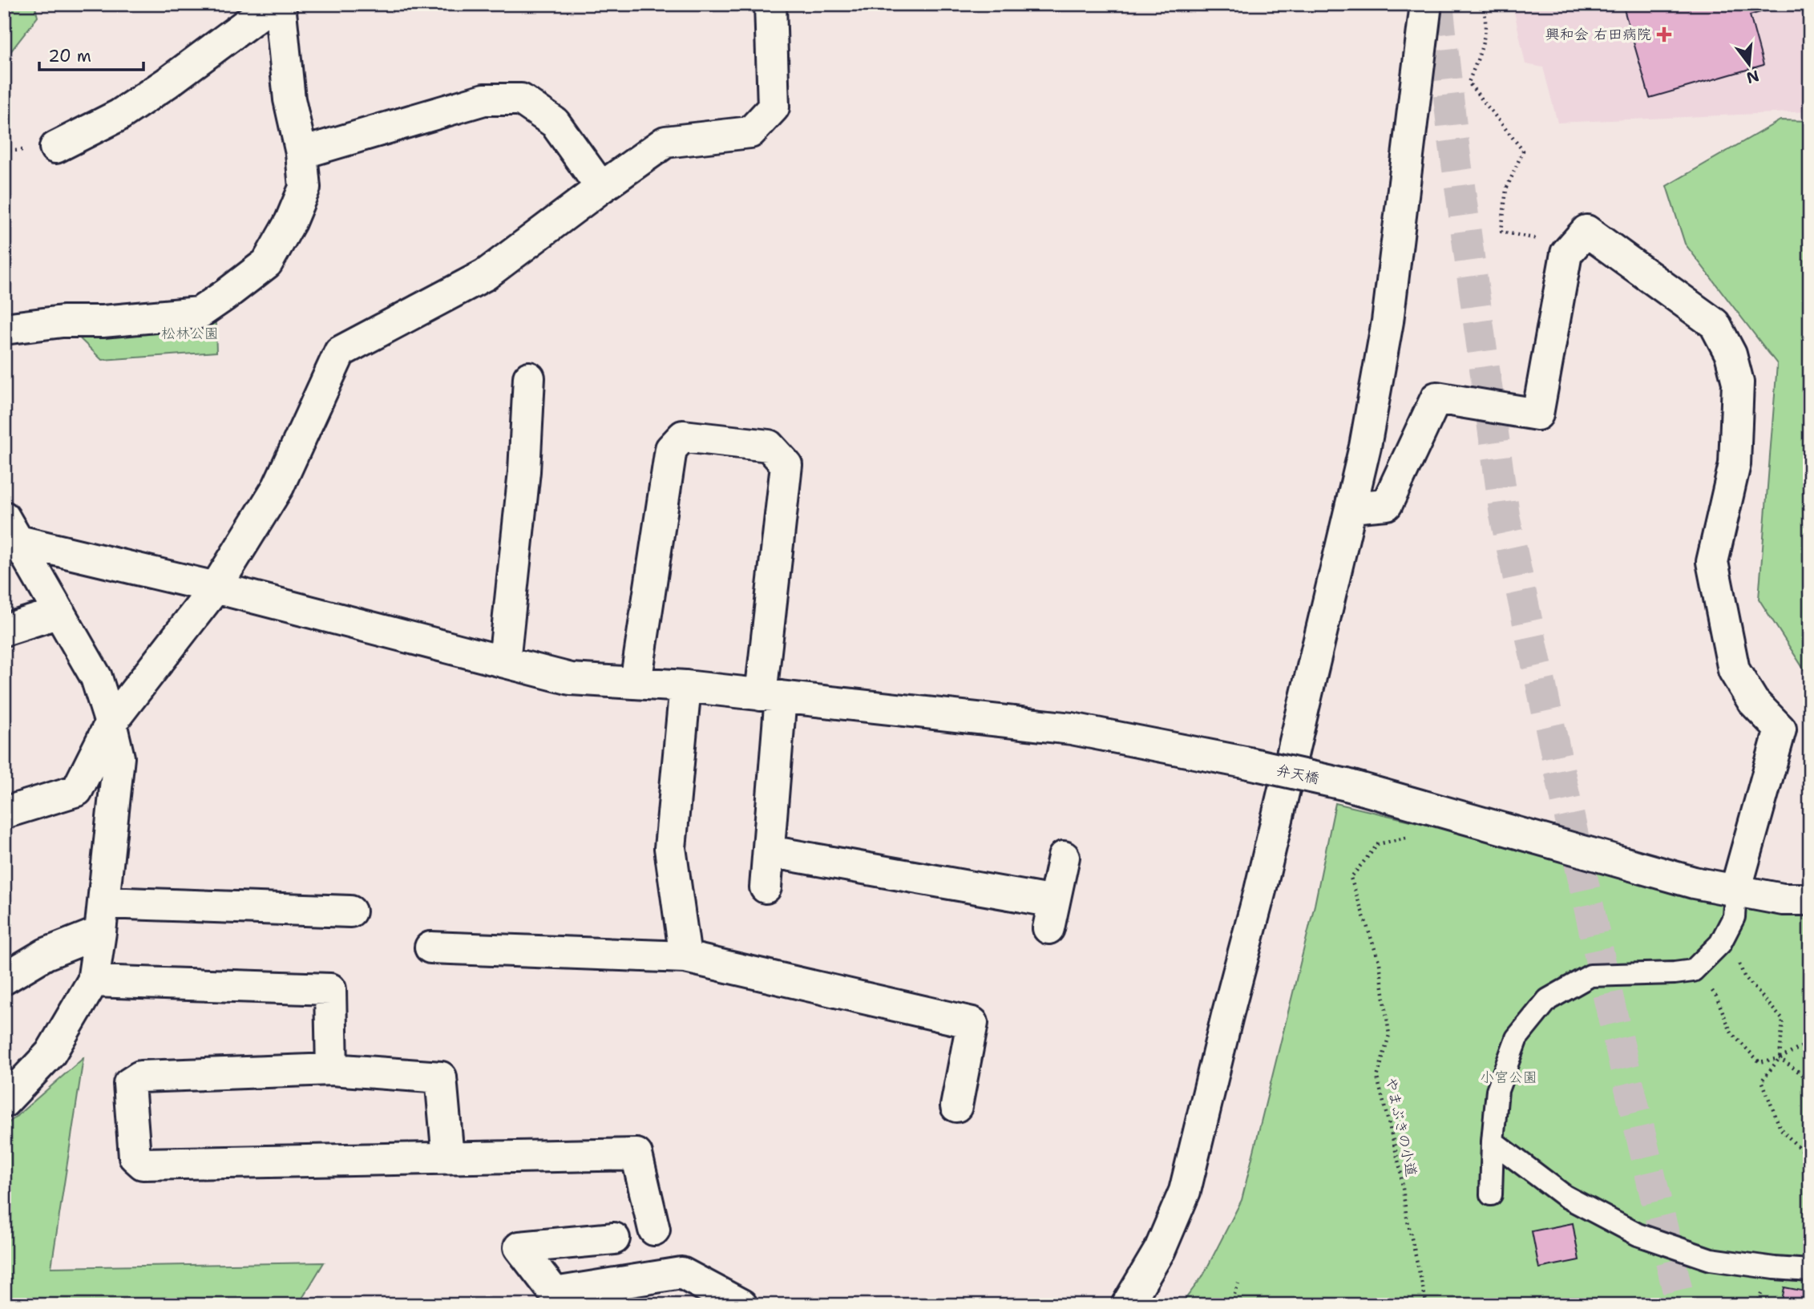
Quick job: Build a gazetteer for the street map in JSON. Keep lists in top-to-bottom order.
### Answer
{
  "streets": {
    "street": ["弁天橋"],
    "path": ["やまぶきの小道"]
  },
  "parks": ["松林公園", "小宮公園"],
  "places": {
    "health": ["興和会 右田病院"]
  },
  "scale_bar": "20 m",
  "north": "bottom"
}
